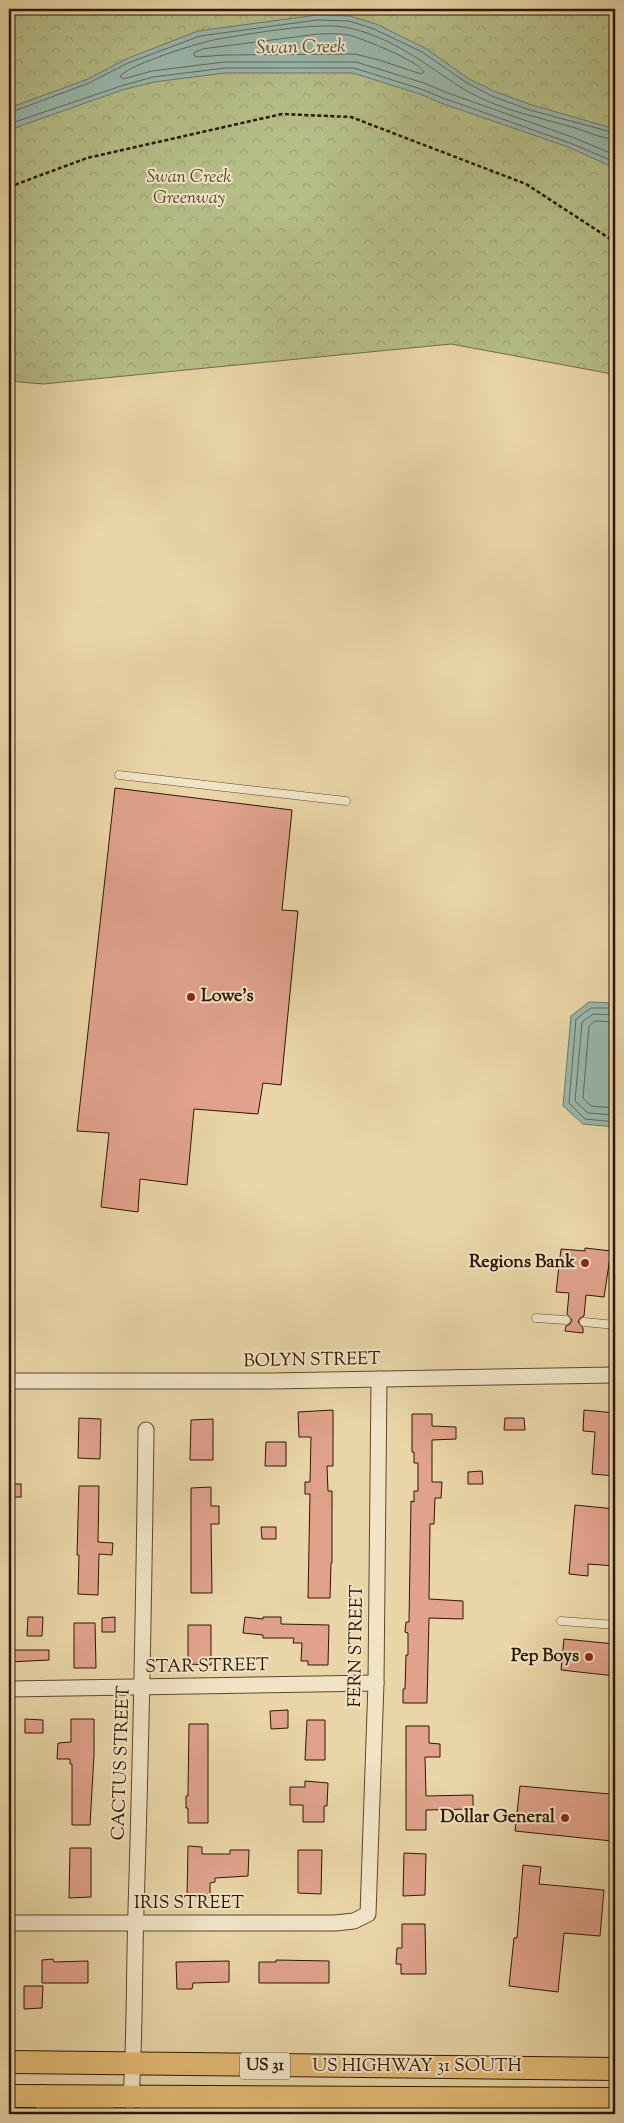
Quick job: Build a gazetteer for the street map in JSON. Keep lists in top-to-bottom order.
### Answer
{
  "streets": {
    "main road": ["US 31", "US HIGHWAY 31 SOUTH"],
    "street": [
      "BOLYN STREET",
      "FERN STREET",
      "STAR STREET",
      "CACTUS STREET",
      "IRIS STREET"
    ]
  },
  "crossings": [
    ["BOLYN STREET", "FERN STREET"],
    ["FERN STREET", "STAR STREET"],
    ["FERN STREET", "IRIS STREET"],
    ["STAR STREET", "CACTUS STREET"],
    ["CACTUS STREET", "IRIS STREET"],
    ["CACTUS STREET", "US HIGHWAY 31 SOUTH"]
  ],
  "water": ["Swan Creek"],
  "parks": ["Swan Creek Greenway"],
  "places": [
    "Lowe's",
    "Regions Bank",
    "Pep Boys",
    "Dollar General"
  ]
}
